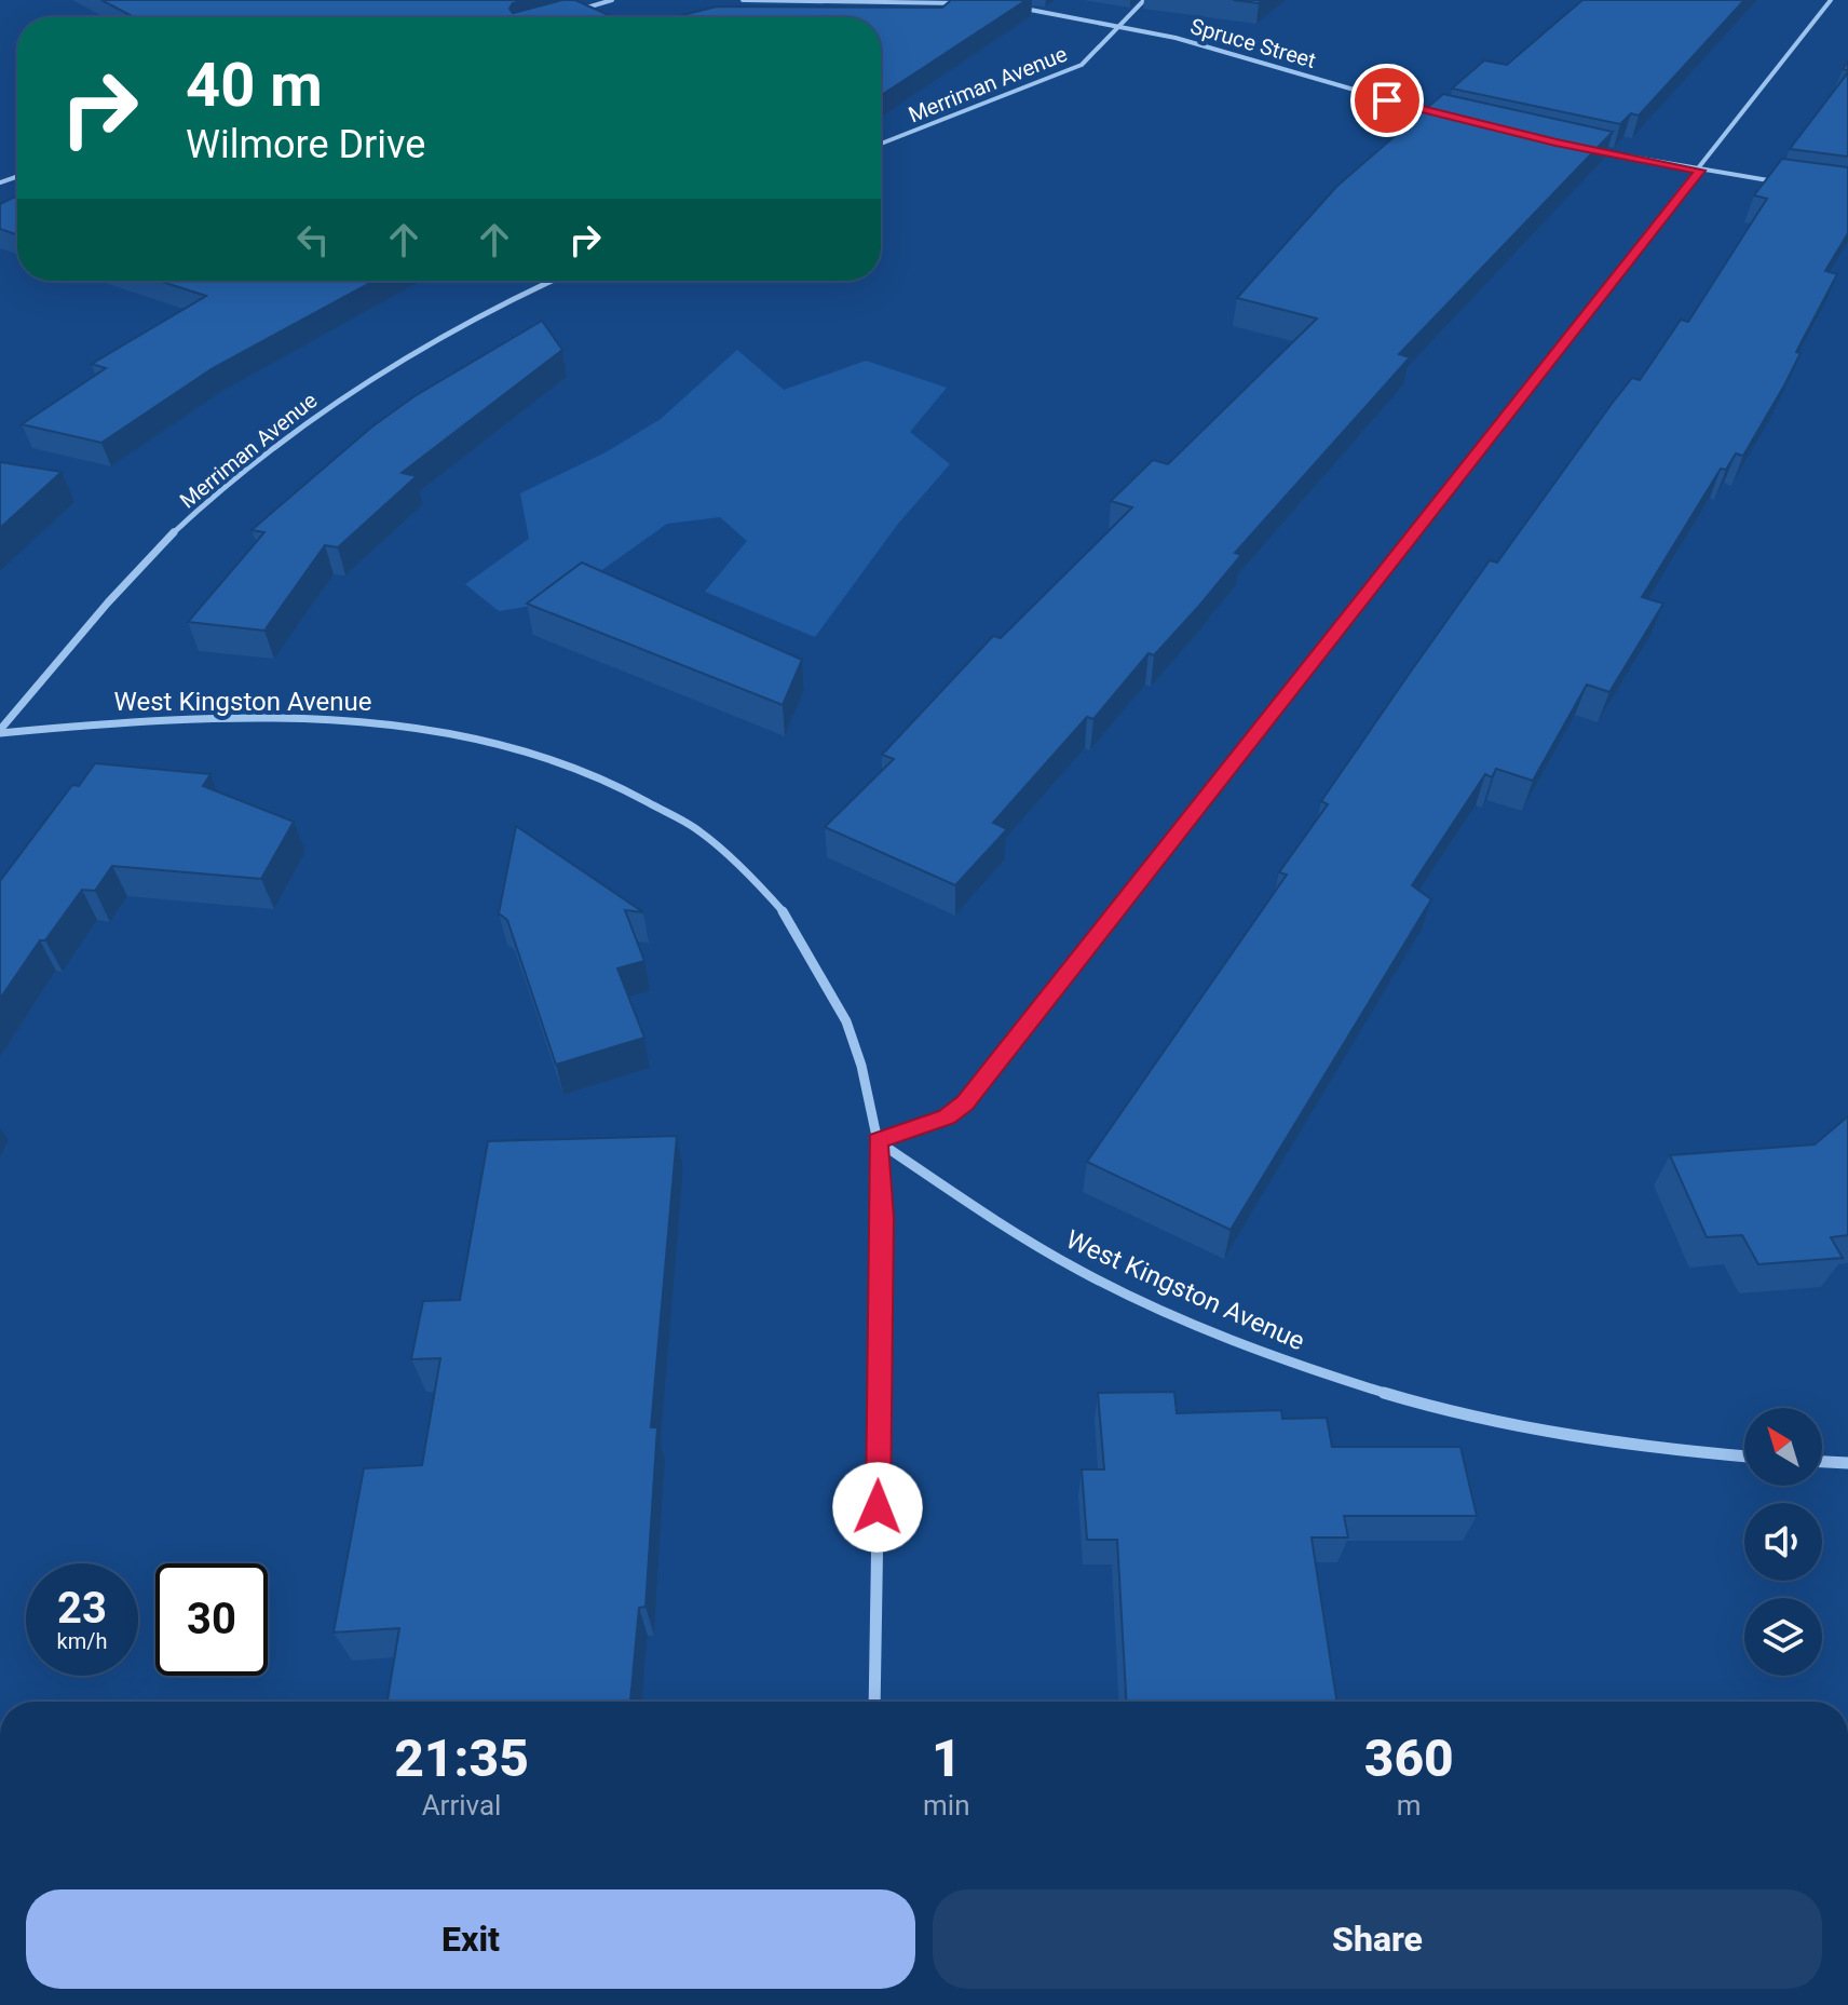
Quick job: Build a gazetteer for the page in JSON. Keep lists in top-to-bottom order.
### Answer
{
  "streets": {
    "street": ["Spruce Street", "Merriman Avenue", "West Kingston Avenue"]
  },
  "crossings": [
    ["Spruce Street", "Merriman Avenue"],
    ["Merriman Avenue", "West Kingston Avenue"]
  ],
  "north": "top left",
  "page": {
    "turn": ["40 m", "Wilmore Drive"],
    "speed": "23 km/h",
    "limit": "30",
    "eta": [
      "21:35",
      "Arrival",
      "1",
      "min",
      "360",
      "m"
    ],
    "buttons": ["Exit", "Share"]
  }
}
